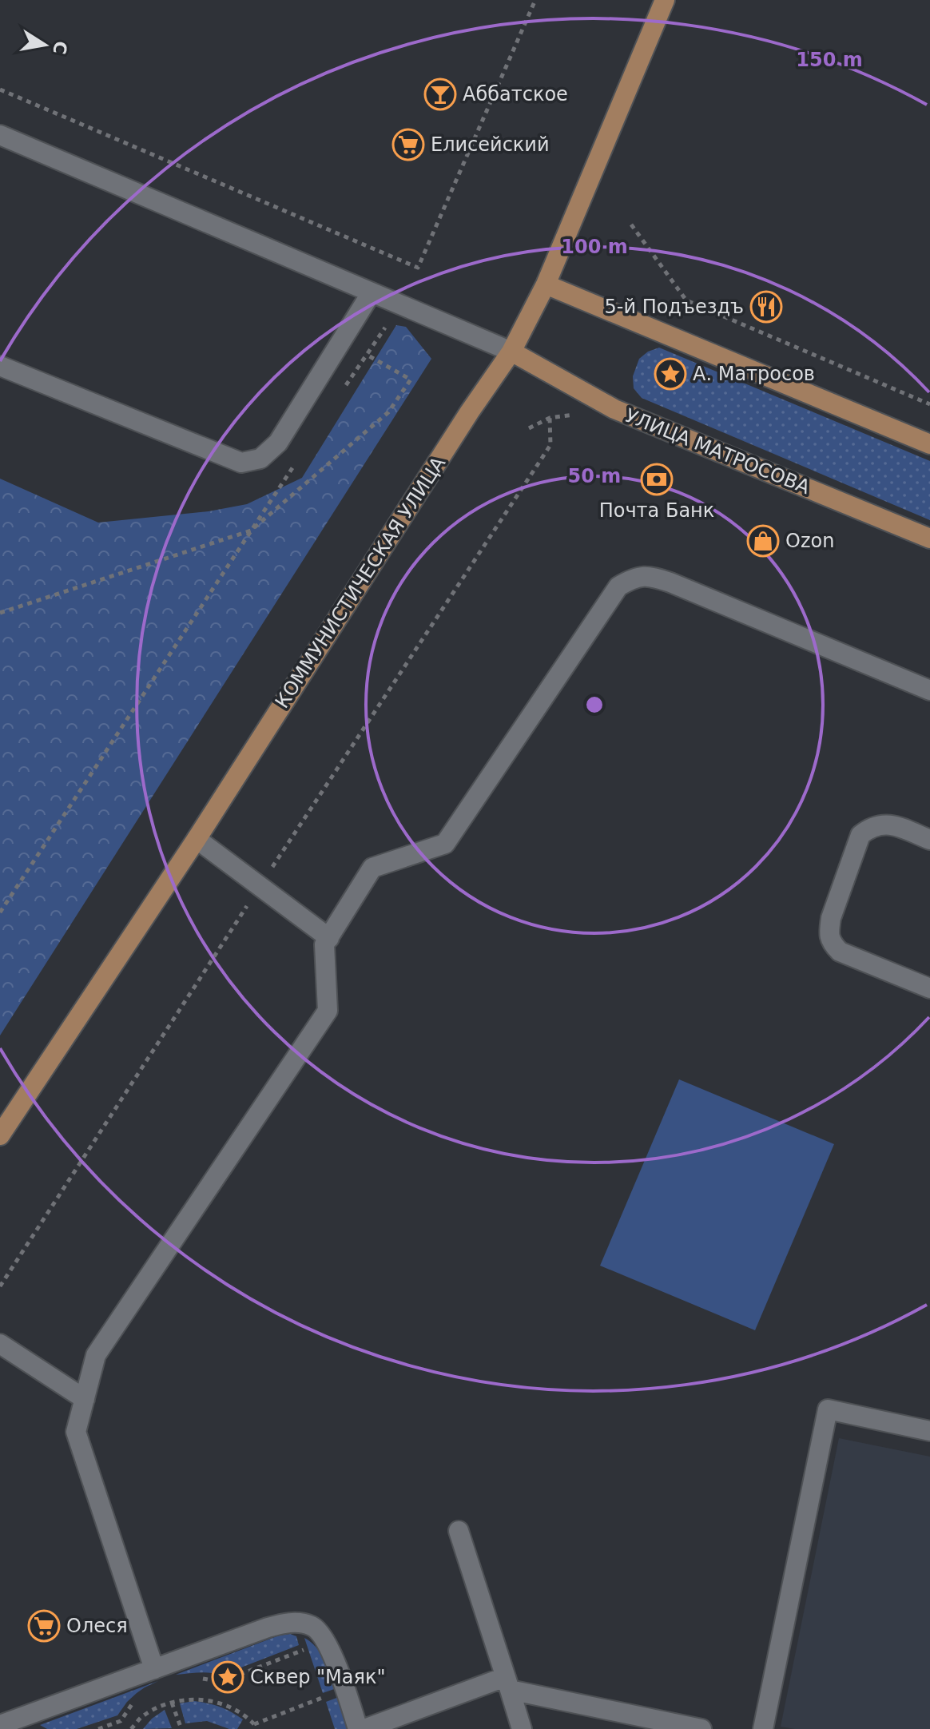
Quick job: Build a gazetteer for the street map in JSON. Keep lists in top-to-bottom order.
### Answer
{
  "streets": {
    "main road": ["УЛИЦА МАТРОСОВА", "КОММУНИСТИЧЕСКАЯ УЛИЦА"]
  },
  "crossings": [
    ["УЛИЦА МАТРОСОВА", "КОММУНИСТИЧЕСКАЯ УЛИЦА"]
  ],
  "places": {
    "bar": ["Аббатское"],
    "supermarket": ["Елисейский", "Олеся"],
    "restaurant": ["5-й Подъездъ"],
    "place": ["А. Матросов", "Сквер \"Маяк\""],
    "bank": ["Почта Банк"],
    "shop": ["Ozon"]
  },
  "north": "right",
  "rings": ["150 m", "100 m", "50 m"]
}
